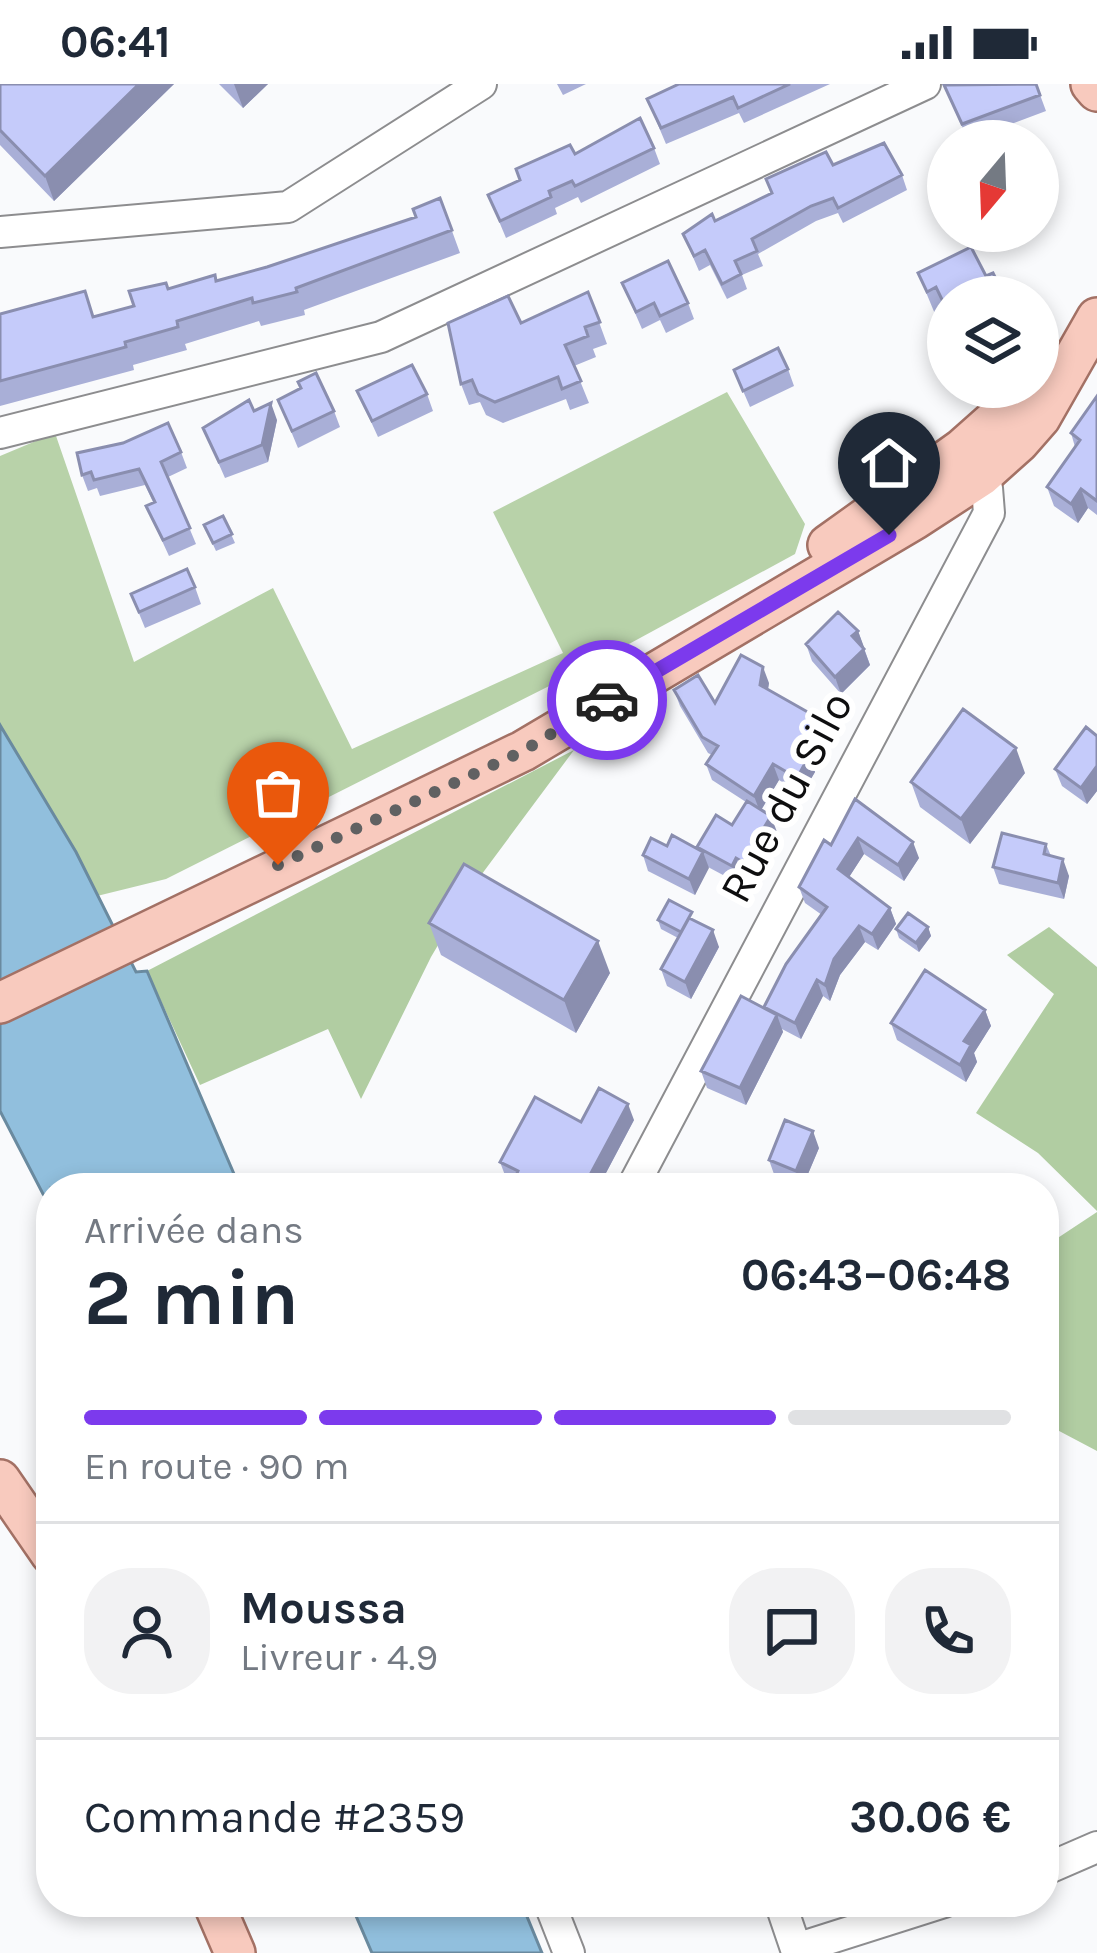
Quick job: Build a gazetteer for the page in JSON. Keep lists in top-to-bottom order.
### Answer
{
  "streets": {
    "street": ["Rue du Silo"]
  },
  "north": "bottom",
  "page": {
    "status": "06:41",
    "heading": ["2 min", "Arrivée dans", "06:43–06:48"],
    "panel": [
      "Moussa",
      "Livreur · 4.9",
      "Commande #2359",
      "30.06 €"
    ],
    "bar": "En route · 90 m"
  }
}
